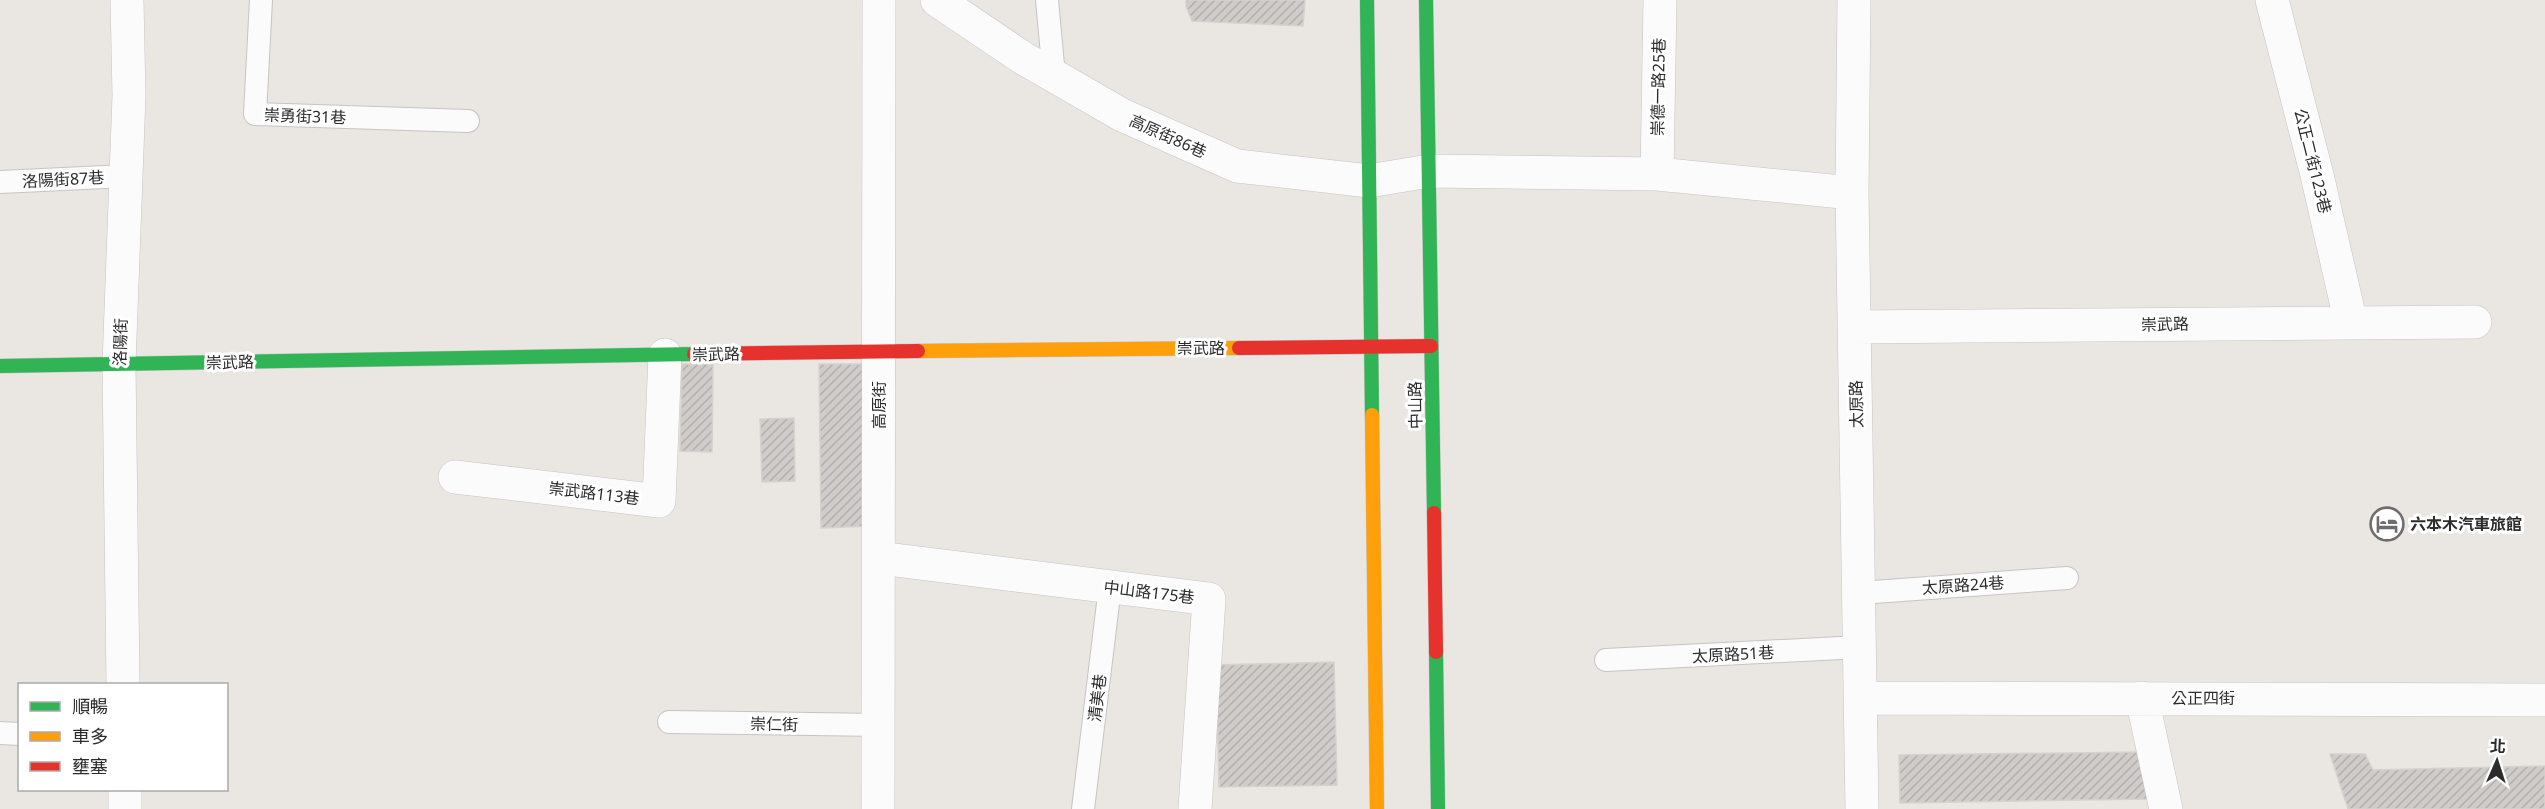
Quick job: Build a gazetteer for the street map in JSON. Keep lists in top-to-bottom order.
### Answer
{
  "streets": {
    "street": [
      "崇德一路25巷",
      "高原街86巷",
      "公正二街123巷",
      "崇武路",
      "洛陽街",
      "太原路",
      "高原街",
      "中山路",
      "崇武路113巷",
      "中山路175巷",
      "公正四街"
    ],
    "lane": [
      "崇勇街31巷",
      "洛陽街87巷",
      "太原路24巷",
      "太原路51巷",
      "清美巷",
      "崇仁街"
    ]
  },
  "crossings": [
    ["崇德一路25巷", "高原街86巷"],
    ["高原街86巷", "太原路"],
    ["高原街86巷", "中山路"],
    ["公正二街123巷", "崇武路"],
    ["洛陽街87巷", "洛陽街"],
    ["崇武路", "洛陽街"],
    ["崇武路", "太原路"],
    ["崇武路", "高原街"],
    ["崇武路", "中山路"],
    ["崇武路", "崇武路113巷"],
    ["太原路", "太原路24巷"],
    ["太原路", "太原路51巷"],
    ["太原路", "公正四街"],
    ["高原街", "中山路175巷"],
    ["高原街", "崇仁街"],
    ["中山路175巷", "清美巷"]
  ],
  "places": {
    "hotel": ["六本木汽車旅館"]
  },
  "legend": ["順暢", "車多", "壅塞"],
  "north": "top"
}
